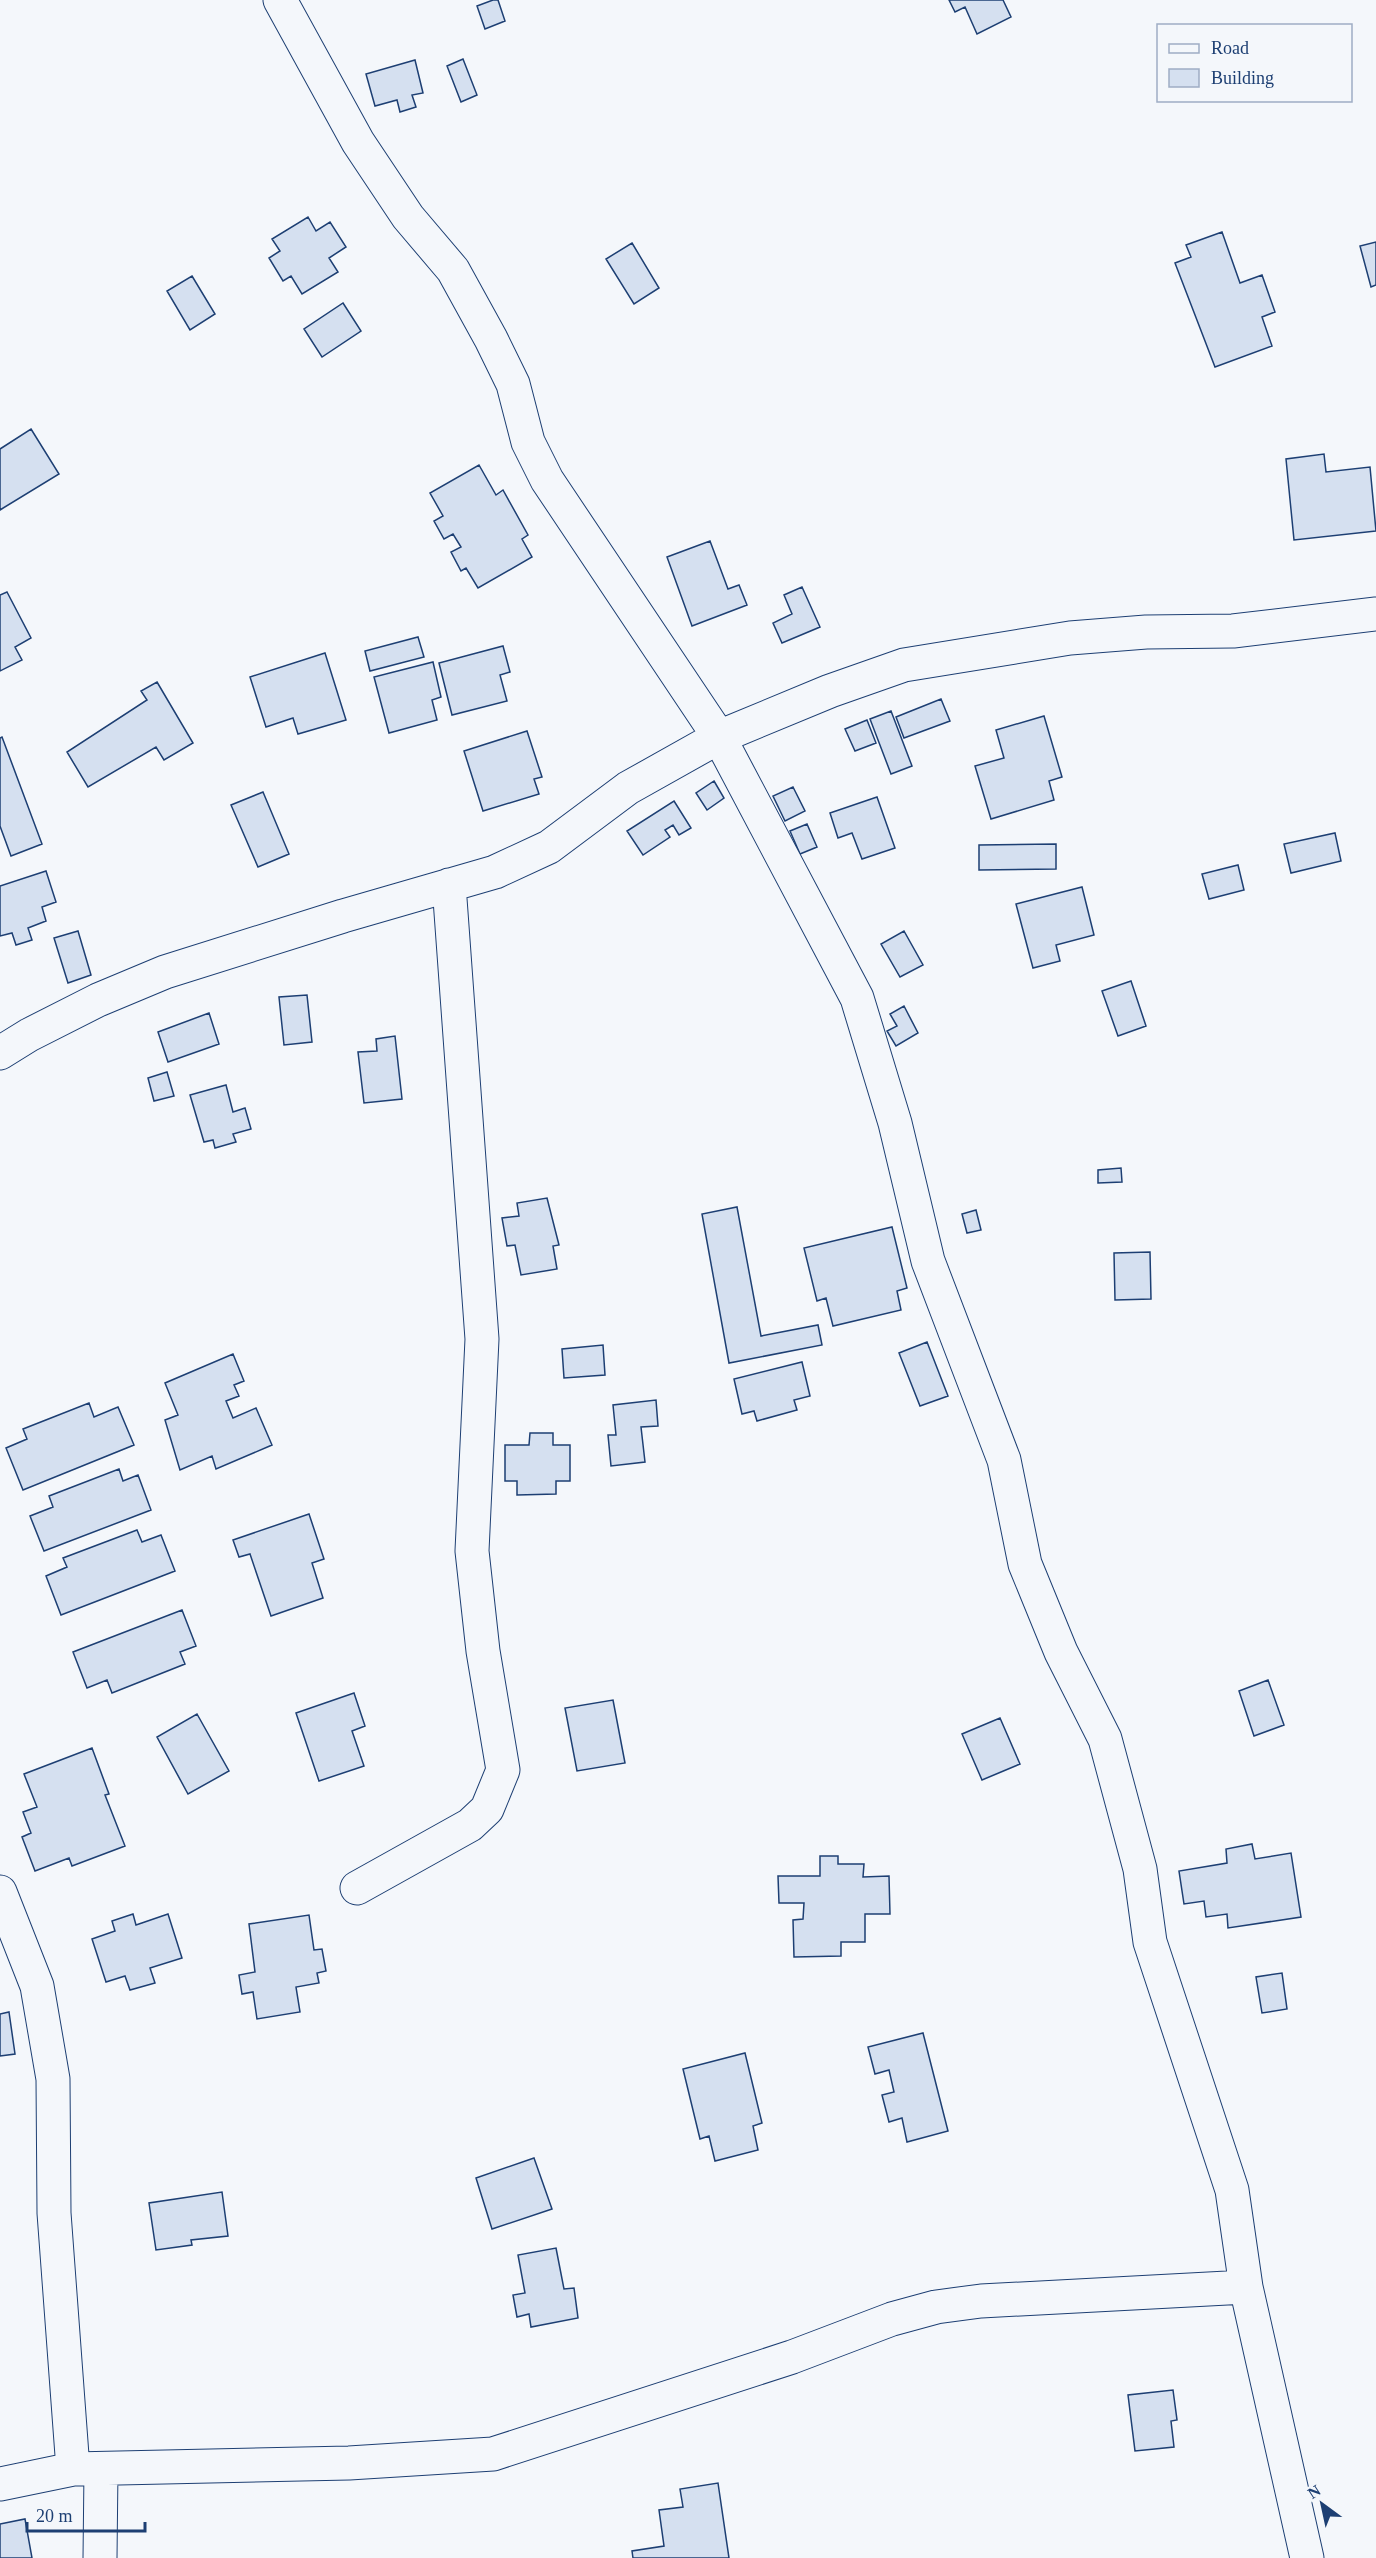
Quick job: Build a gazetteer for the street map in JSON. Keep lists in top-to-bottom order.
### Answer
{
  "legend": ["Road", "Building"],
  "scale_bar": "20 m",
  "north": "top left"
}
